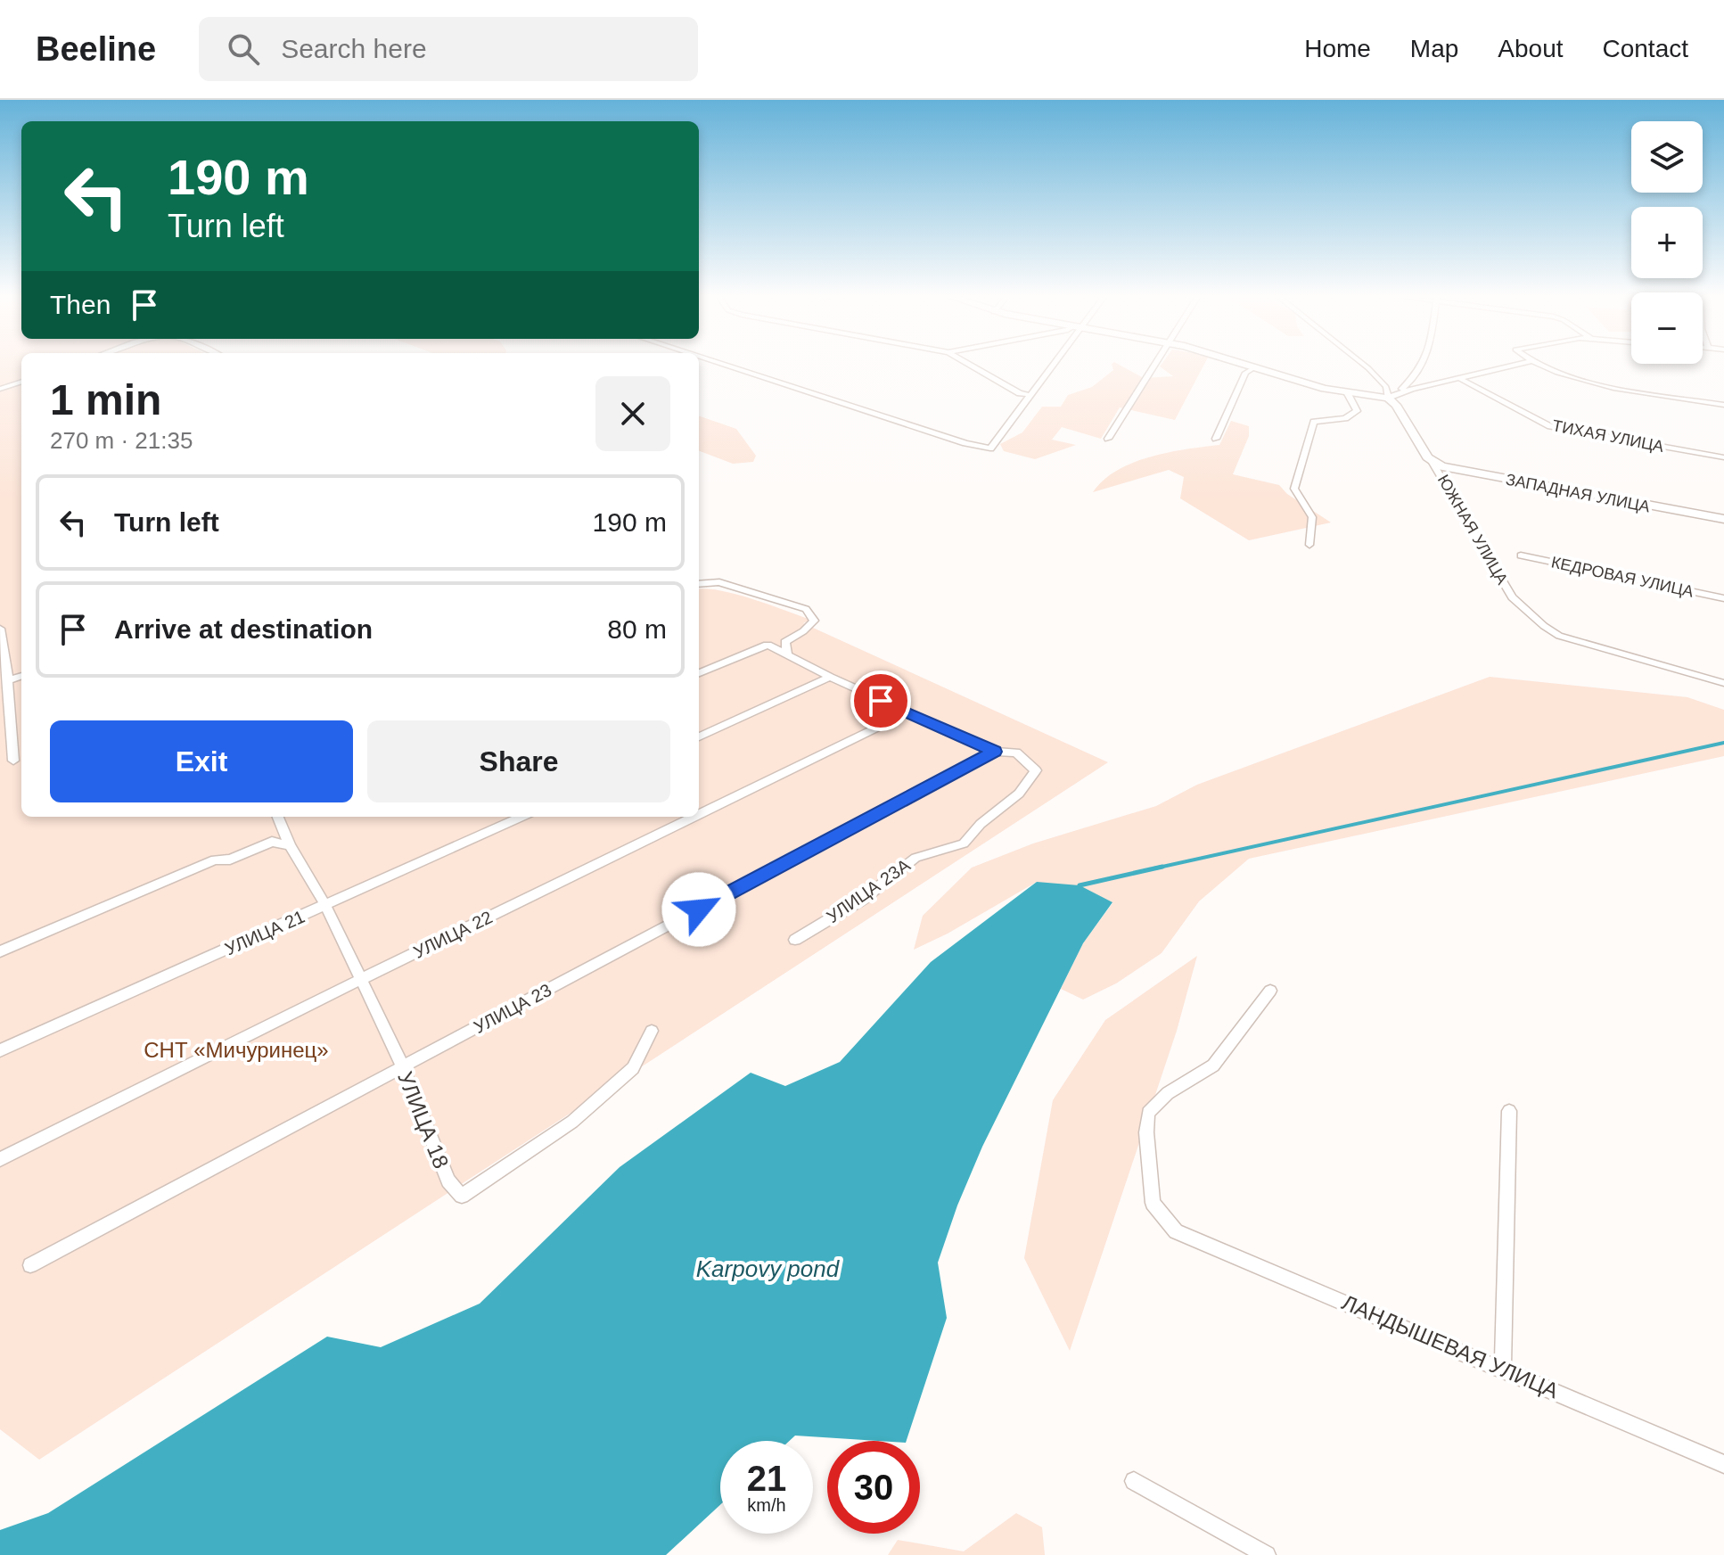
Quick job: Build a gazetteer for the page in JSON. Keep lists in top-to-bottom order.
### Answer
{
  "streets": {
    "street": [
      "ТИХАЯ УЛИЦА",
      "ЗАПАДНАЯ УЛИЦА",
      "ЮЖНАЯ УЛИЦА",
      "КЕДРОВАЯ УЛИЦА",
      "УЛИЦА 23А",
      "УЛИЦА 21",
      "УЛИЦА 22",
      "УЛИЦА 23",
      "УЛИЦА 18",
      "ЛАНДЫШЕВАЯ УЛИЦА"
    ]
  },
  "crossings": [
    ["ЗАПАДНАЯ УЛИЦА", "ЮЖНАЯ УЛИЦА"],
    ["УЛИЦА 23А", "УЛИЦА 23"],
    ["УЛИЦА 21", "УЛИЦА 18"],
    ["УЛИЦА 22", "УЛИЦА 18"],
    ["УЛИЦА 23", "УЛИЦА 18"]
  ],
  "water": ["Karpovy pond"],
  "parks": ["СНТ «Мичуринец»"],
  "page": {
    "header": "Beeline",
    "search": "Search here",
    "nav": [
      "Home",
      "Map",
      "About",
      "Contact"
    ],
    "map_buttons": ["+", "−"],
    "turn": ["190 m", "Turn left"],
    "then": "Then",
    "heading": ["1 min", "270 m · 21:35"],
    "list": [
      {
        "name": "Turn left",
        "value": "190 m"
      },
      {
        "name": "Arrive at destination",
        "value": "80 m"
      }
    ],
    "buttons": ["Exit", "Share"],
    "speed": "21 km/h",
    "limit": "30"
  }
}
